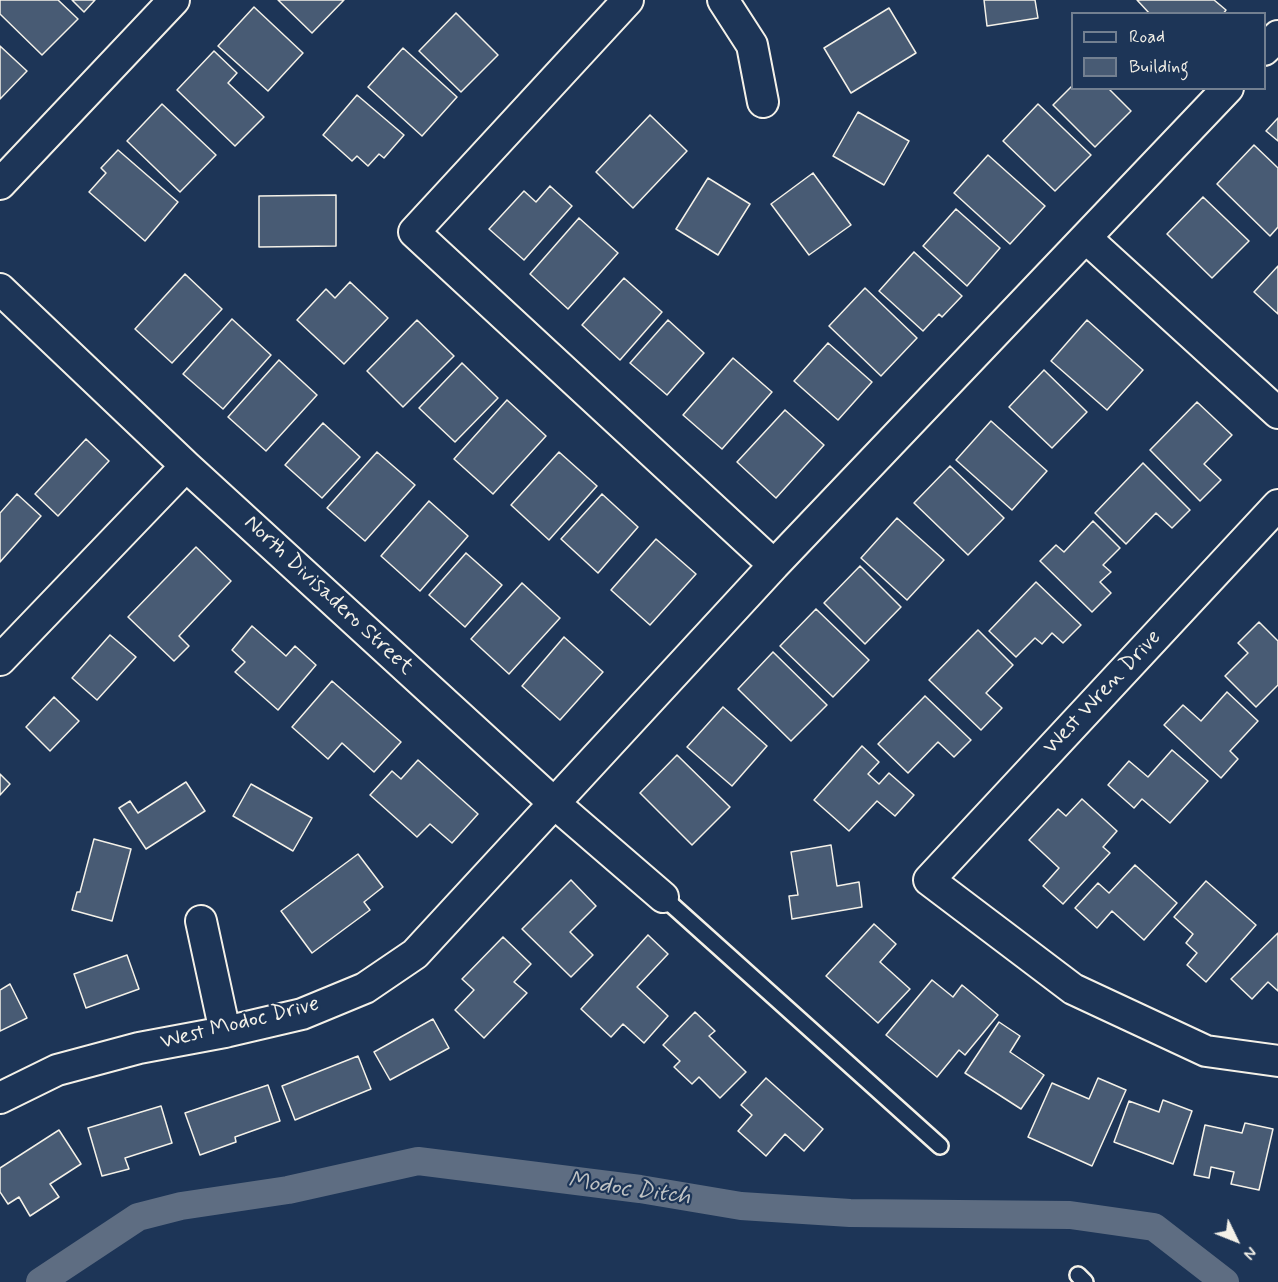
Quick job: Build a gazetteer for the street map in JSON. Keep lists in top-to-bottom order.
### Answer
{
  "streets": {
    "street": ["North Divisadero Street", "West Wren Drive", "West Modoc Drive"]
  },
  "crossings": [
    ["North Divisadero Street", "West Modoc Drive"]
  ],
  "water": ["Modoc Ditch"],
  "legend": ["Road", "Building"],
  "north": "bottom right"
}
